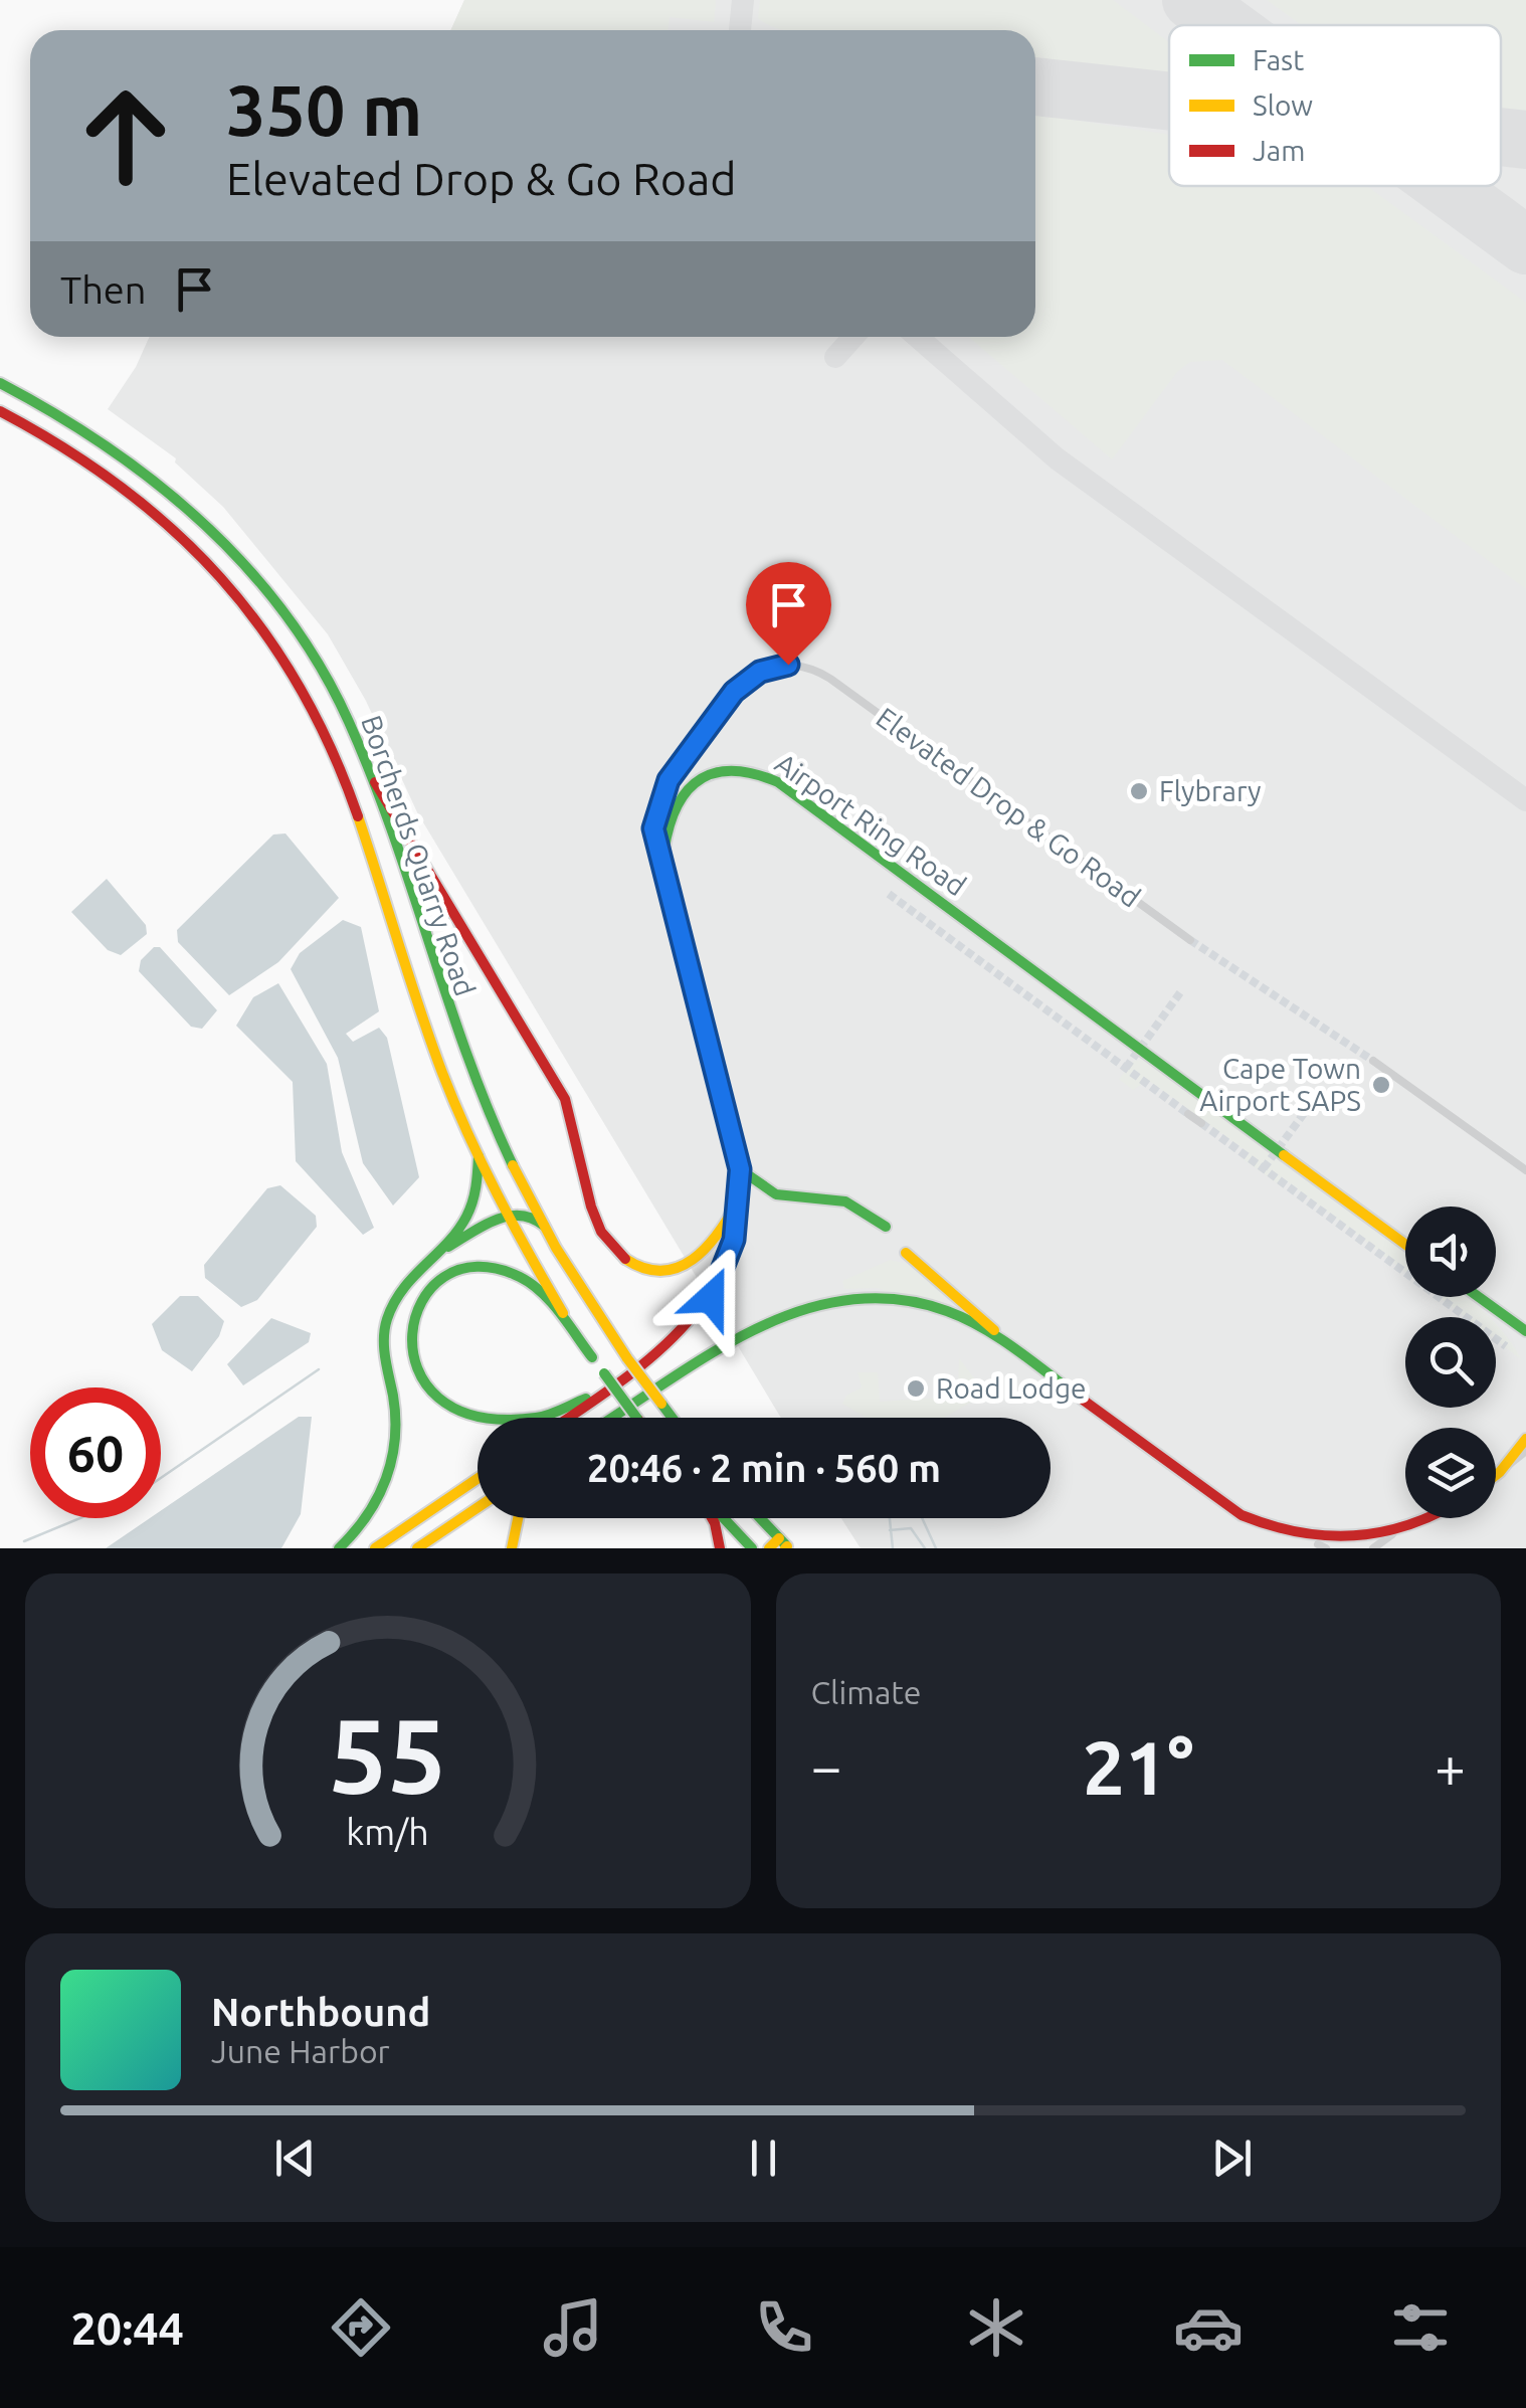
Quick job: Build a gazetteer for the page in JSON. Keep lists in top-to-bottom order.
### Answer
{
  "streets": {
    "main road": ["Airport Ring Road", "Borcherds Quarry Road"],
    "street": ["Elevated Drop & Go Road"]
  },
  "crossings": [
    ["Elevated Drop & Go Road", "Airport Ring Road"]
  ],
  "places": ["Flybrary", "Cape Town Airport SAPS", "Road Lodge"],
  "legend": ["Fast", "Slow", "Jam"],
  "page": {
    "turn": ["350 m", "Elevated Drop & Go Road"],
    "then": "Then",
    "limit": "60",
    "trip": "20:46 · 2 min · 560 m",
    "tile": "Climate",
    "heat": ["−", "21°", "+"],
    "song": ["Northbound", "June Harbor"],
    "tabs": "20:44",
    "gauge": ["55", "km/h"]
  }
}
